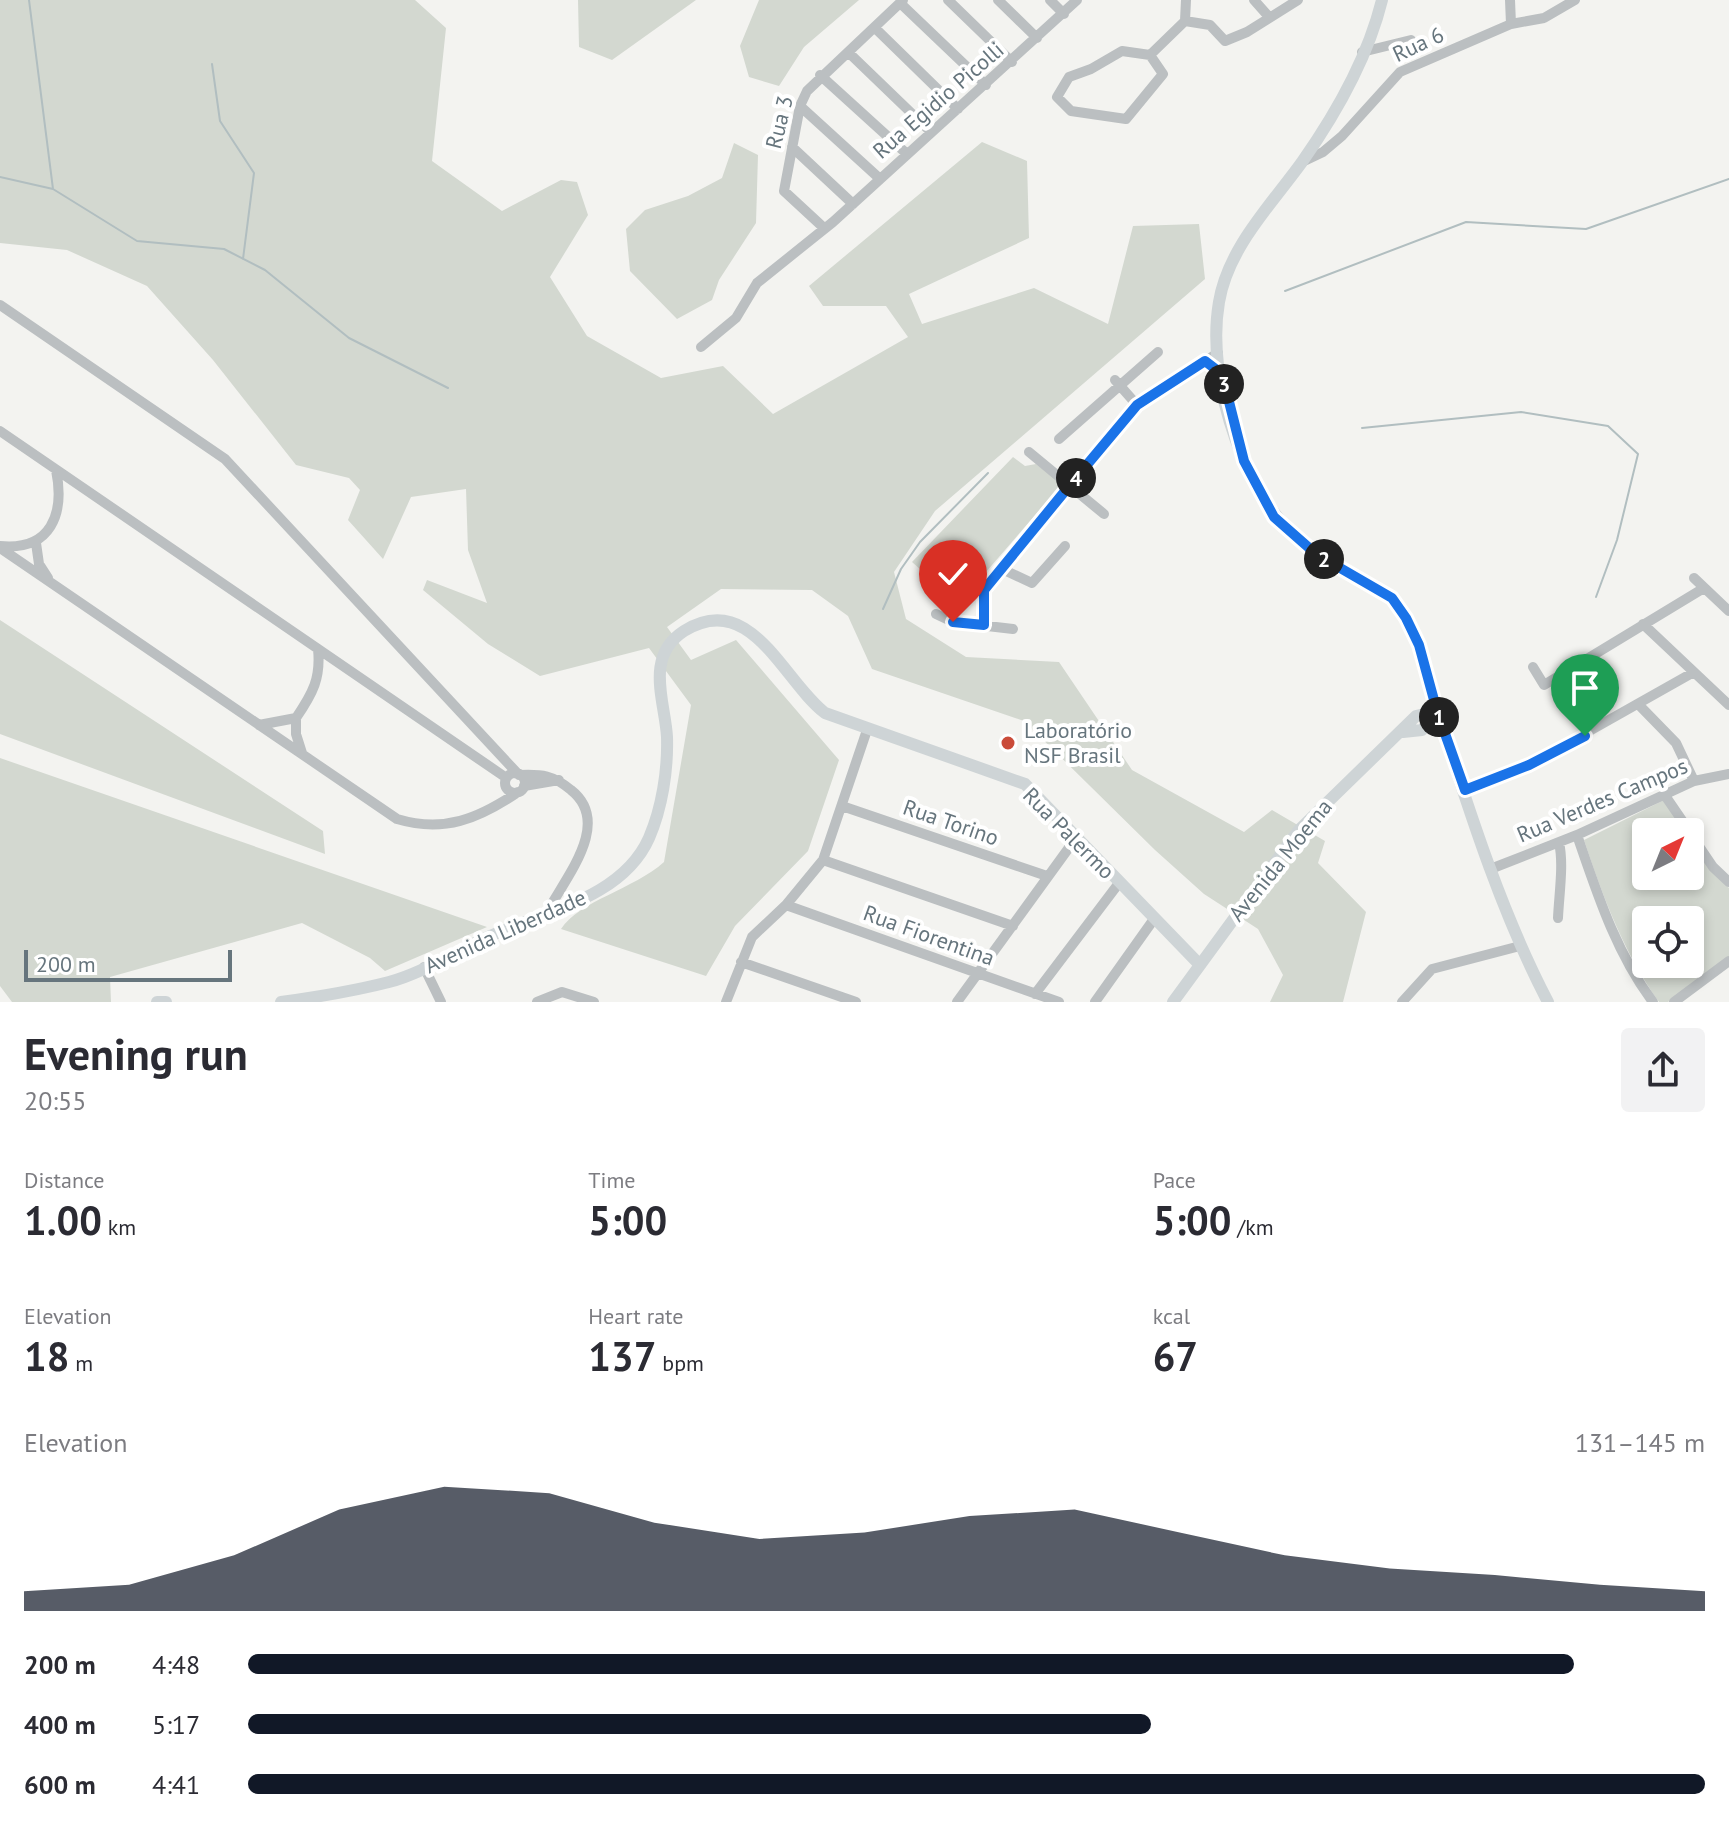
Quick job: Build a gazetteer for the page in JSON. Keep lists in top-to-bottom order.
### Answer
{
  "streets": {
    "main road": ["Rua Palermo", "Avenida Moema", "Avenida Liberdade"],
    "street": [
      "Rua 6",
      "Rua Egidio Picolli",
      "Rua 3",
      "Rua Verdes Campos",
      "Rua Torino",
      "Rua Fiorentina"
    ]
  },
  "crossings": [
    ["Rua Egidio Picolli", "Rua 3"],
    ["Rua Palermo", "Avenida Moema"],
    ["Rua Palermo", "Avenida Liberdade"]
  ],
  "places": ["Laboratório NSF Brasil"],
  "scale_bar": "200 m",
  "north": "top right",
  "page": {
    "pins": [
      "3",
      "4",
      "2",
      "1"
    ],
    "scale": "200 m",
    "heading": ["Evening run", "20:55"],
    "stats": [
      ["Distance", "1.00 km"],
      ["Time", "5:00"],
      ["Pace", "5:00 /km"],
      ["Elevation", "18 m"],
      ["Heart rate", "137 bpm"],
      ["kcal", "67"]
    ],
    "chart": ["Elevation", "131–145 m"],
    "list": [
      {
        "name": "200 m",
        "note": "4:48"
      },
      {
        "name": "400 m",
        "note": "5:17"
      },
      {
        "name": "600 m",
        "note": "4:41"
      }
    ]
  }
}
